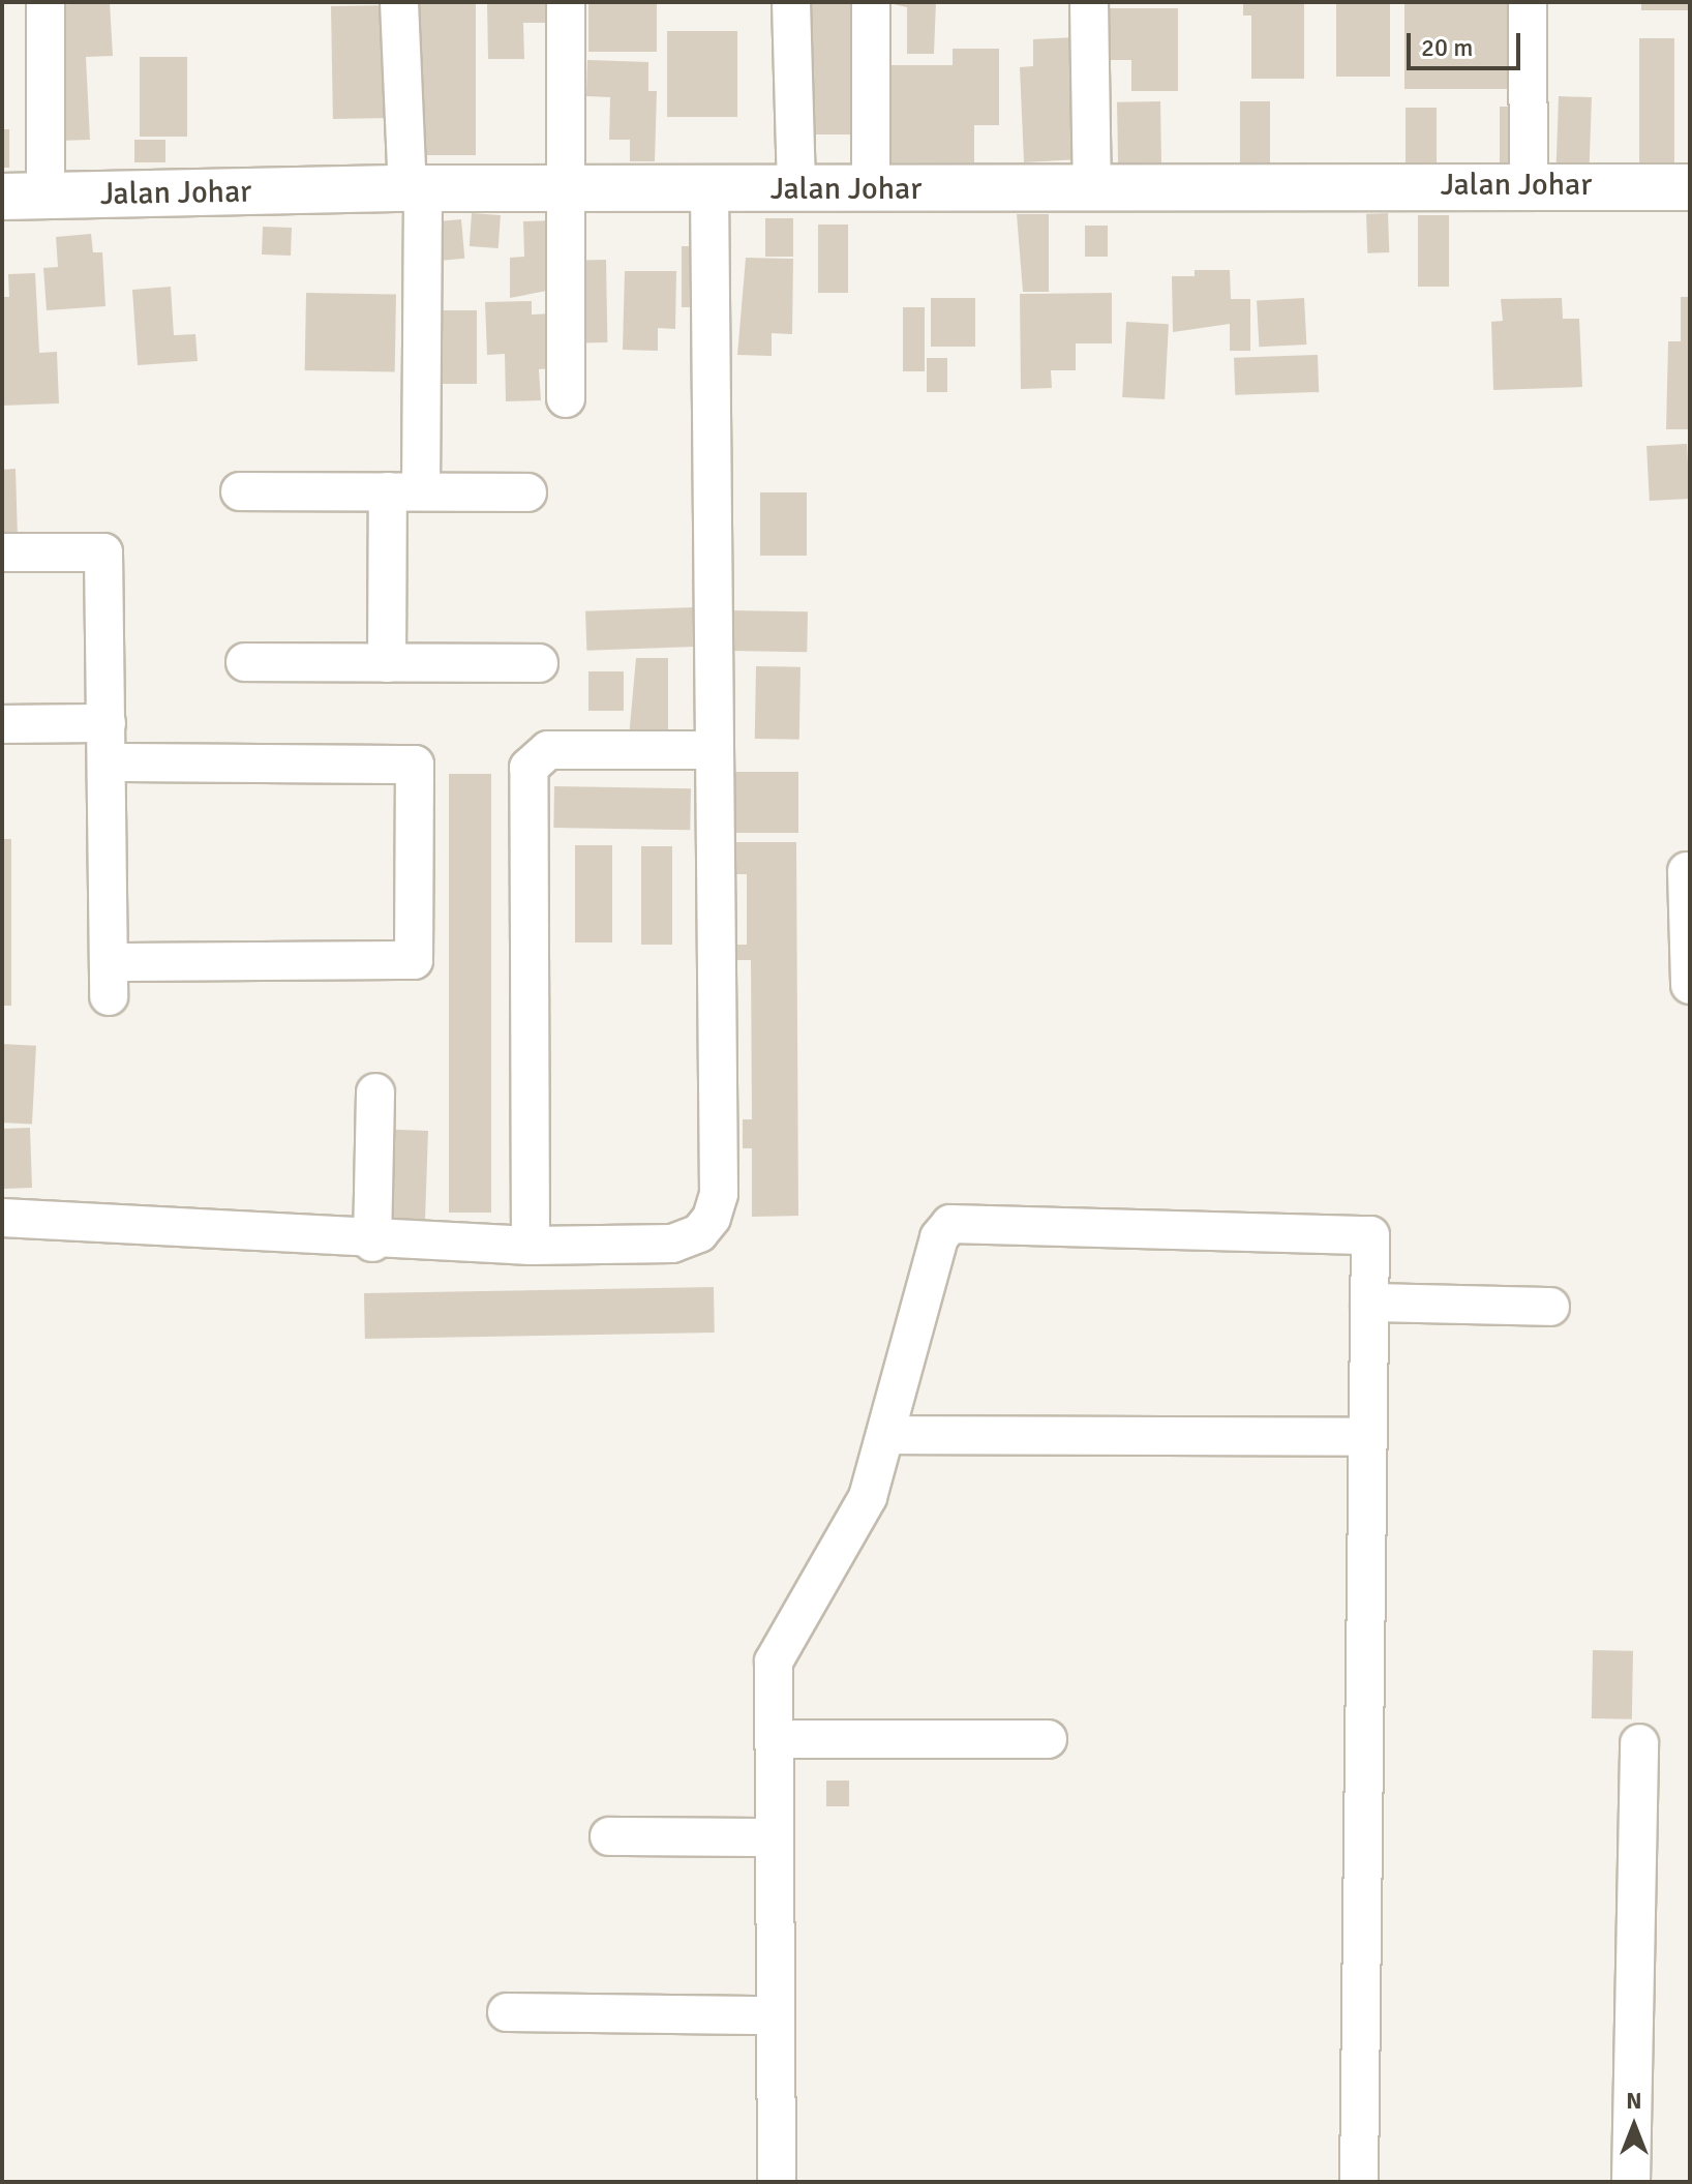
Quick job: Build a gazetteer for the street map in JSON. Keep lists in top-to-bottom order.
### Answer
{
  "streets": {
    "street": ["Jalan Johar"]
  },
  "scale_bar": "20 m",
  "north": "top"
}
